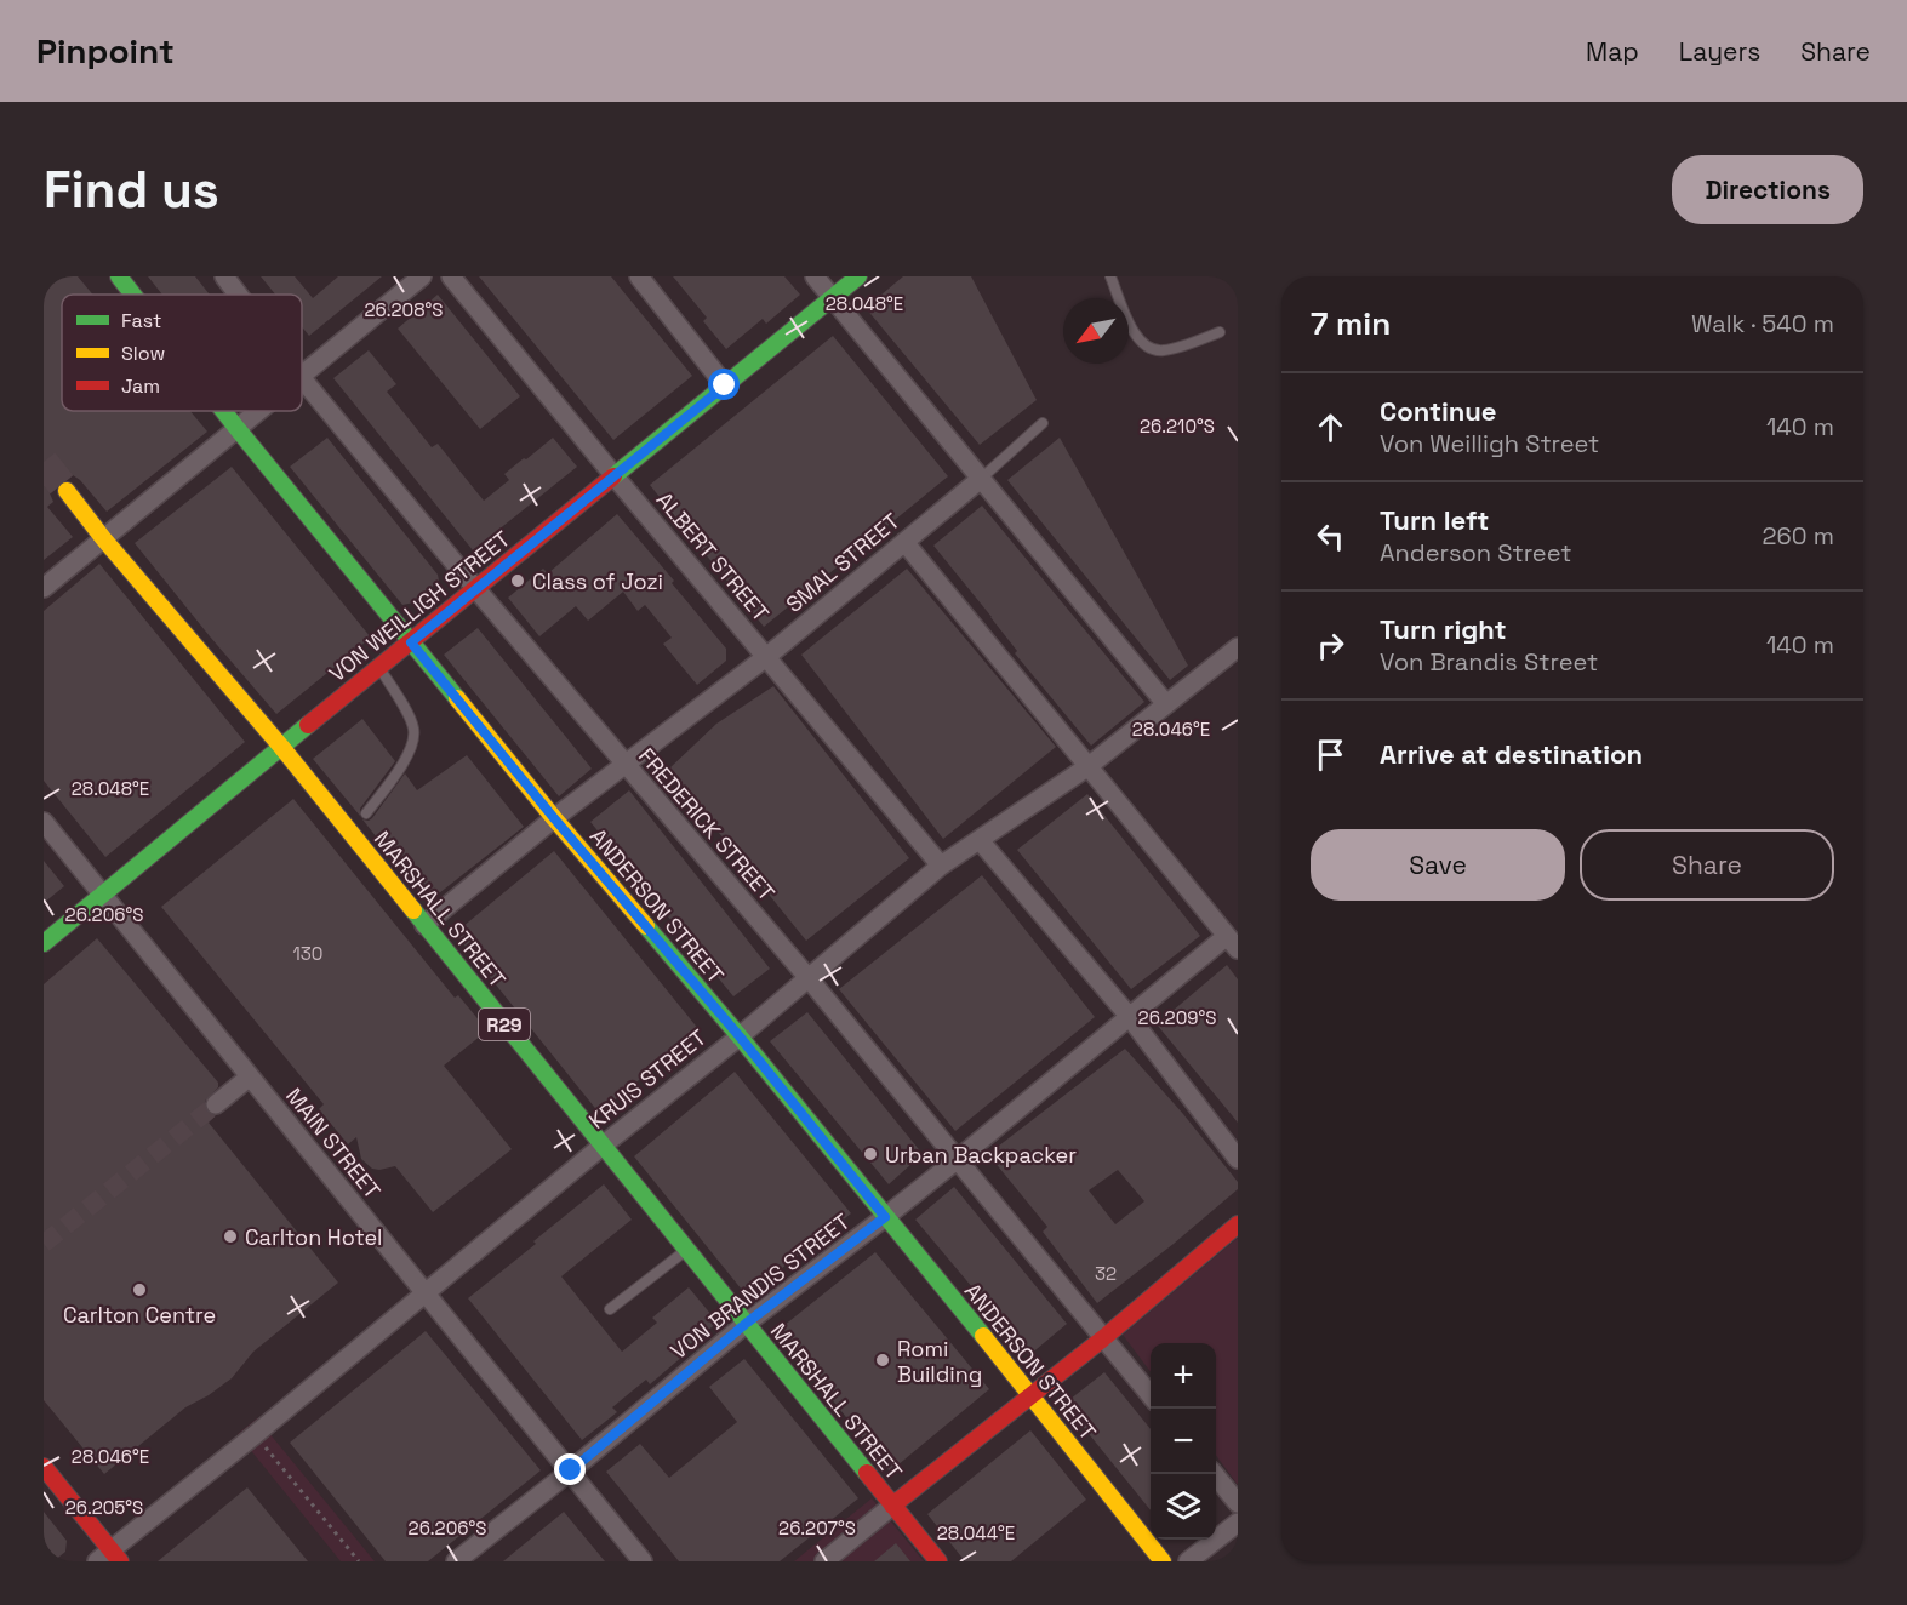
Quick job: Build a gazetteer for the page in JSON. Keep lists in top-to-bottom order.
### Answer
{
  "streets": {
    "main road": [
      "VON WEILLIGH STREET",
      "ANDERSON STREET",
      "MARSHALL STREET",
      "R29"
    ],
    "street": [
      "ALBERT STREET",
      "SMAL STREET",
      "FREDERICK STREET",
      "KRUIS STREET",
      "MAIN STREET",
      "VON BRANDIS STREET"
    ]
  },
  "crossings": [
    ["ALBERT STREET", "SMAL STREET"],
    ["ALBERT STREET", "VON WEILLIGH STREET"],
    ["ALBERT STREET", "KRUIS STREET"],
    ["SMAL STREET", "FREDERICK STREET"],
    ["SMAL STREET", "ANDERSON STREET"],
    ["SMAL STREET", "MARSHALL STREET"],
    ["VON WEILLIGH STREET", "FREDERICK STREET"],
    ["VON WEILLIGH STREET", "ANDERSON STREET"],
    ["VON WEILLIGH STREET", "MARSHALL STREET"],
    ["VON WEILLIGH STREET", "MAIN STREET"],
    ["FREDERICK STREET", "KRUIS STREET"],
    ["FREDERICK STREET", "VON BRANDIS STREET"],
    ["ANDERSON STREET", "KRUIS STREET"],
    ["ANDERSON STREET", "VON BRANDIS STREET"],
    ["MARSHALL STREET", "KRUIS STREET"],
    ["MARSHALL STREET", "VON BRANDIS STREET"],
    ["KRUIS STREET", "MAIN STREET"],
    ["MAIN STREET", "VON BRANDIS STREET"]
  ],
  "places": [
    "Class of Jozi",
    "Urban Backpacker",
    "Carlton Hotel",
    "Carlton Centre",
    "Romi Building"
  ],
  "house_numbers": ["130", "32"],
  "legend": ["Fast", "Slow", "Jam"],
  "north": "bottom left",
  "page": {
    "header": "Pinpoint",
    "nav": ["Map", "Layers", "Share"],
    "buttons": [
      "Directions",
      ["Save", "Share"]
    ],
    "title": "Find us",
    "heading": ["7 min", "Walk · 540 m"],
    "list": [
      ["Continue", "Von Weilligh Street", "140 m"],
      ["Turn left", "Anderson Street", "260 m"],
      ["Turn right", "Von Brandis Street", "140 m"],
      "Arrive at destination"
    ],
    "map_buttons": ["+", "−"]
  },
  "coordinates": [
    "28.048°E",
    "26.208°S",
    "26.210°S",
    "28.046°E",
    "26.206°S",
    "26.209°S",
    "26.205°S",
    "26.207°S",
    "28.044°E"
  ]
}
